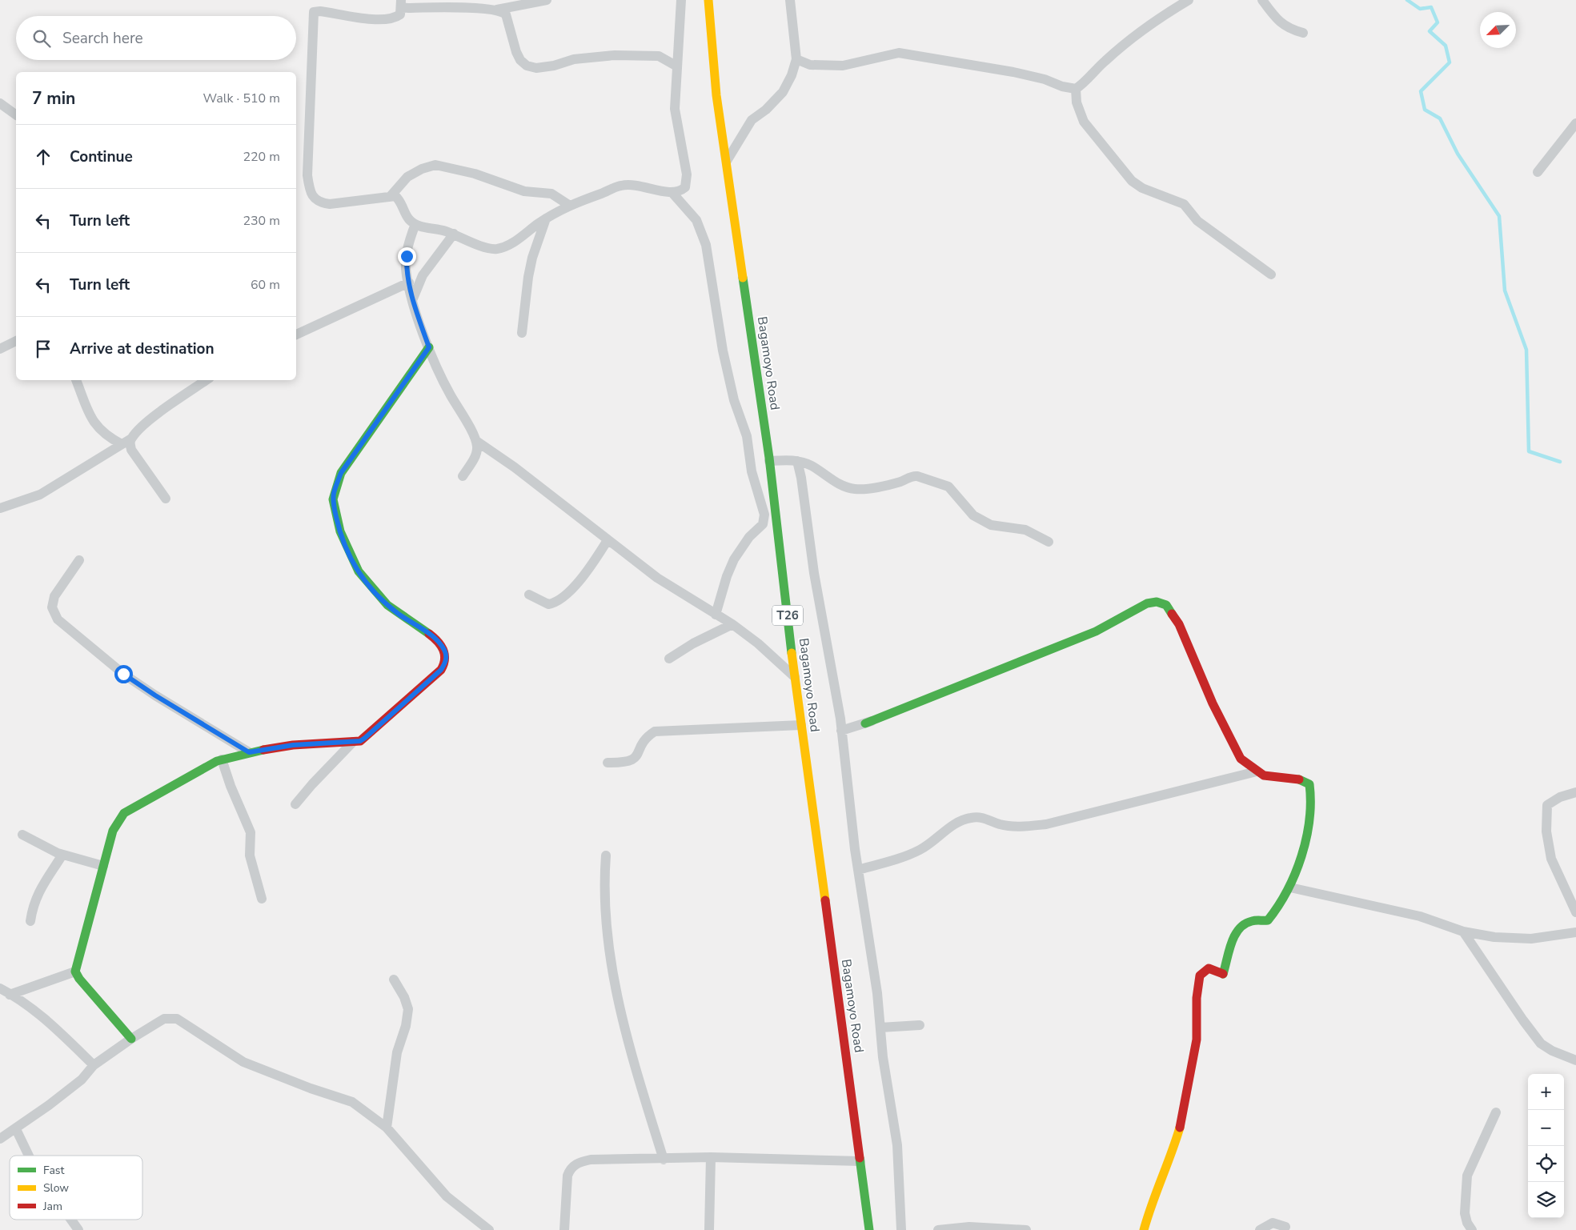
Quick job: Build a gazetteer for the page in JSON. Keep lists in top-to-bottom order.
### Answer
{
  "streets": {
    "main road": ["Bagamoyo Road", "T26"]
  },
  "legend": ["Fast", "Slow", "Jam"],
  "north": "bottom left",
  "page": {
    "search": "Search here",
    "heading": ["7 min", "Walk · 510 m"],
    "list": [
      ["Continue", "220 m"],
      ["Turn left", "230 m"],
      ["Turn left", "60 m"],
      "Arrive at destination"
    ],
    "map_buttons": ["+", "−"]
  }
}
